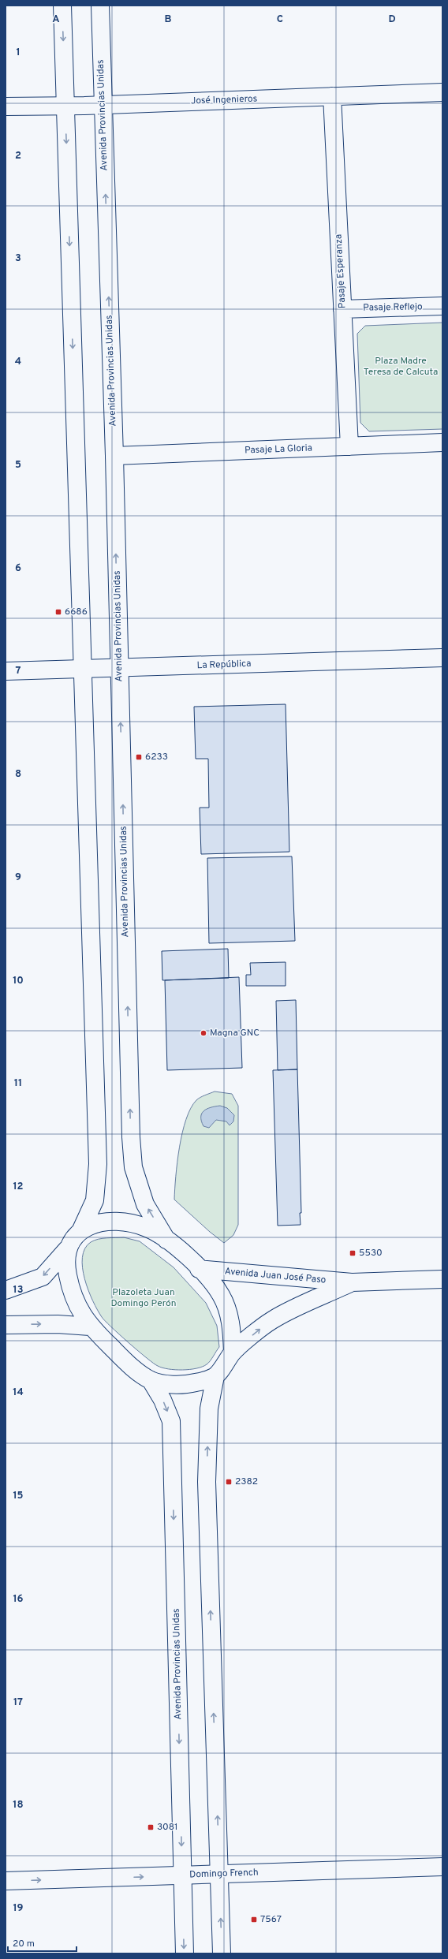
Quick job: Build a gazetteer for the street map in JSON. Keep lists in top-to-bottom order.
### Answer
{
  "streets": {
    "main road": [
      "José Ingenieros",
      "Avenida Provincias Unidas",
      "Pasaje Esperanza",
      "Pasaje Reflejo",
      "Pasaje La Gloria",
      "La República",
      "Avenida Juan José Paso",
      "Domingo French"
    ]
  },
  "crossings": [
    ["José Ingenieros", "Avenida Provincias Unidas"],
    ["José Ingenieros", "Pasaje Esperanza"],
    ["Avenida Provincias Unidas", "Pasaje La Gloria"],
    ["Avenida Provincias Unidas", "La República"],
    ["Avenida Provincias Unidas", "Domingo French"],
    ["Pasaje Esperanza", "Pasaje Reflejo"],
    ["Pasaje Esperanza", "Pasaje La Gloria"]
  ],
  "one_way": ["Domingo French"],
  "parks": ["Plaza Madre Teresa de Calcuta", "Plazoleta Juan Domingo Perón"],
  "places": {
    "transit": [
      "6686",
      "6233",
      "5530",
      "2382",
      "3081",
      "7567"
    ],
    "other": ["Magna GNC"]
  },
  "scale_bar": "20 m",
  "grid": {
    "columns": [
      "A",
      "B",
      "C",
      "D"
    ],
    "rows": [
      "1",
      "2",
      "3",
      "4",
      "5",
      "6",
      "7",
      "8",
      "9",
      "10",
      "11",
      "12",
      "13",
      "14",
      "15",
      "16",
      "17",
      "18",
      "19"
    ]
  }
}
